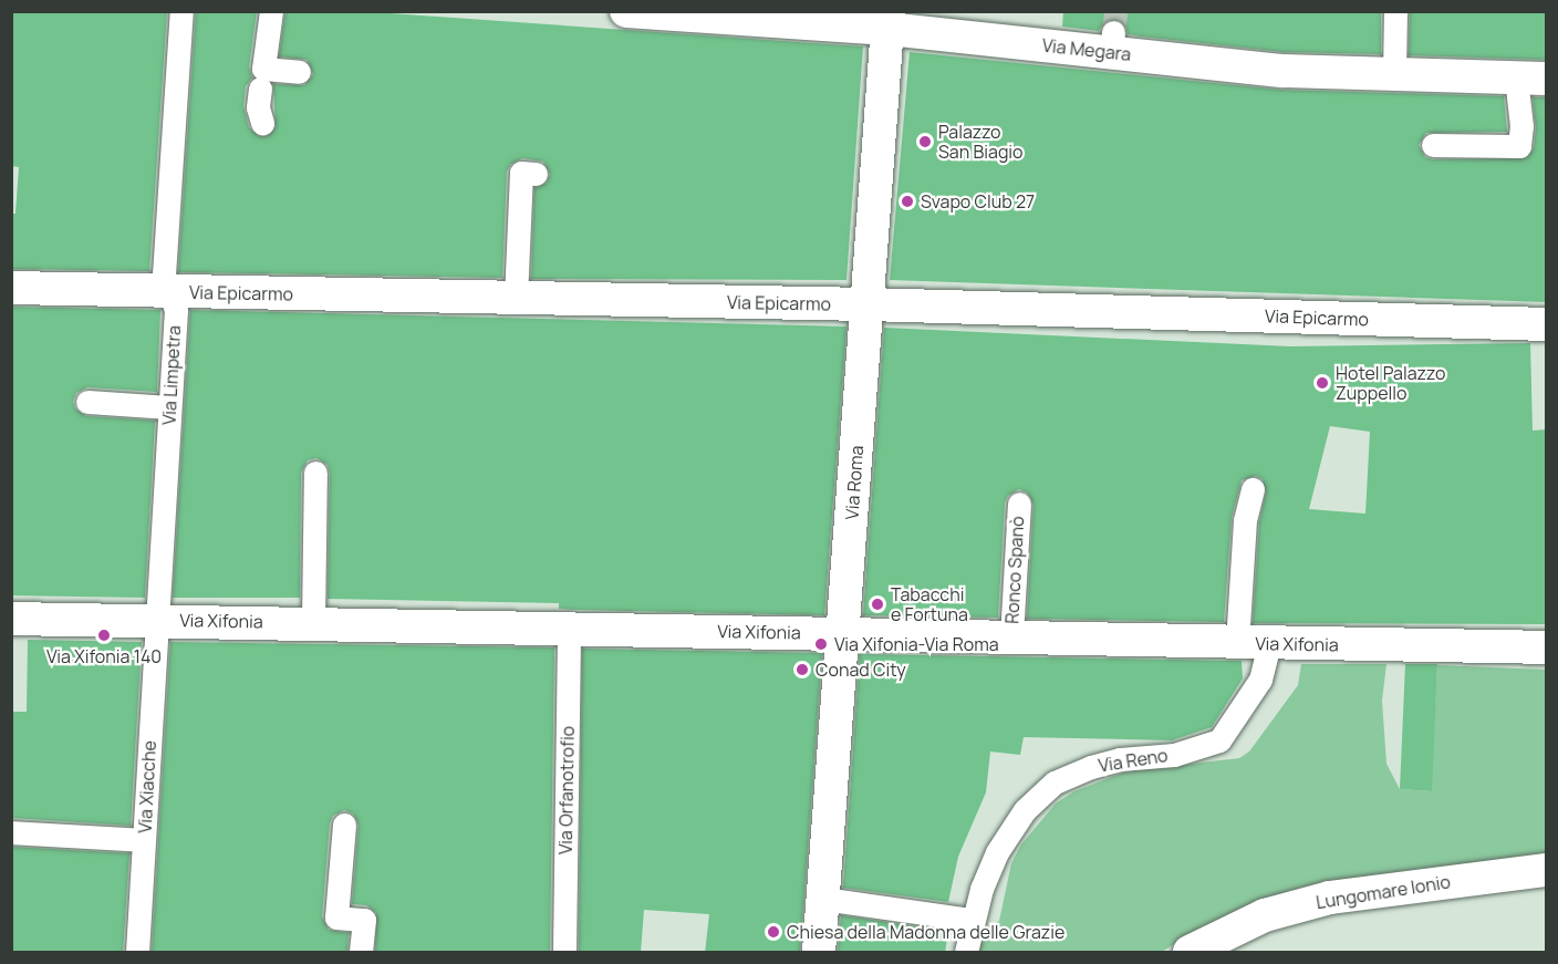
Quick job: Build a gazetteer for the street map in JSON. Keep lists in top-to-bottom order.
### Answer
{
  "streets": {
    "street": [
      "Via Megara",
      "Via Epicarmo",
      "Via Limpetra",
      "Via Roma",
      "Ronco Spanò",
      "Via Xifonia",
      "Via Reno",
      "Via Xiacche",
      "Via Orfanotrofio",
      "Lungomare Ionio"
    ]
  },
  "crossings": [
    ["Via Megara", "Via Roma"],
    ["Via Epicarmo", "Via Limpetra"],
    ["Via Epicarmo", "Via Roma"],
    ["Via Limpetra", "Via Xifonia"],
    ["Via Limpetra", "Via Xiacche"],
    ["Via Roma", "Via Xifonia"],
    ["Ronco Spanò", "Via Xifonia"],
    ["Via Xifonia", "Via Reno"],
    ["Via Xifonia", "Via Xiacche"],
    ["Via Xifonia", "Via Orfanotrofio"]
  ],
  "places": [
    "Palazzo San Biagio",
    "Svapo Club 27",
    "Hotel Palazzo Zuppello",
    "Tabacchi e Fortuna",
    "Via Xifonia 140",
    "Via Xifonia-Via Roma",
    "Conad City",
    "Chiesa della Madonna delle Grazie"
  ]
}
